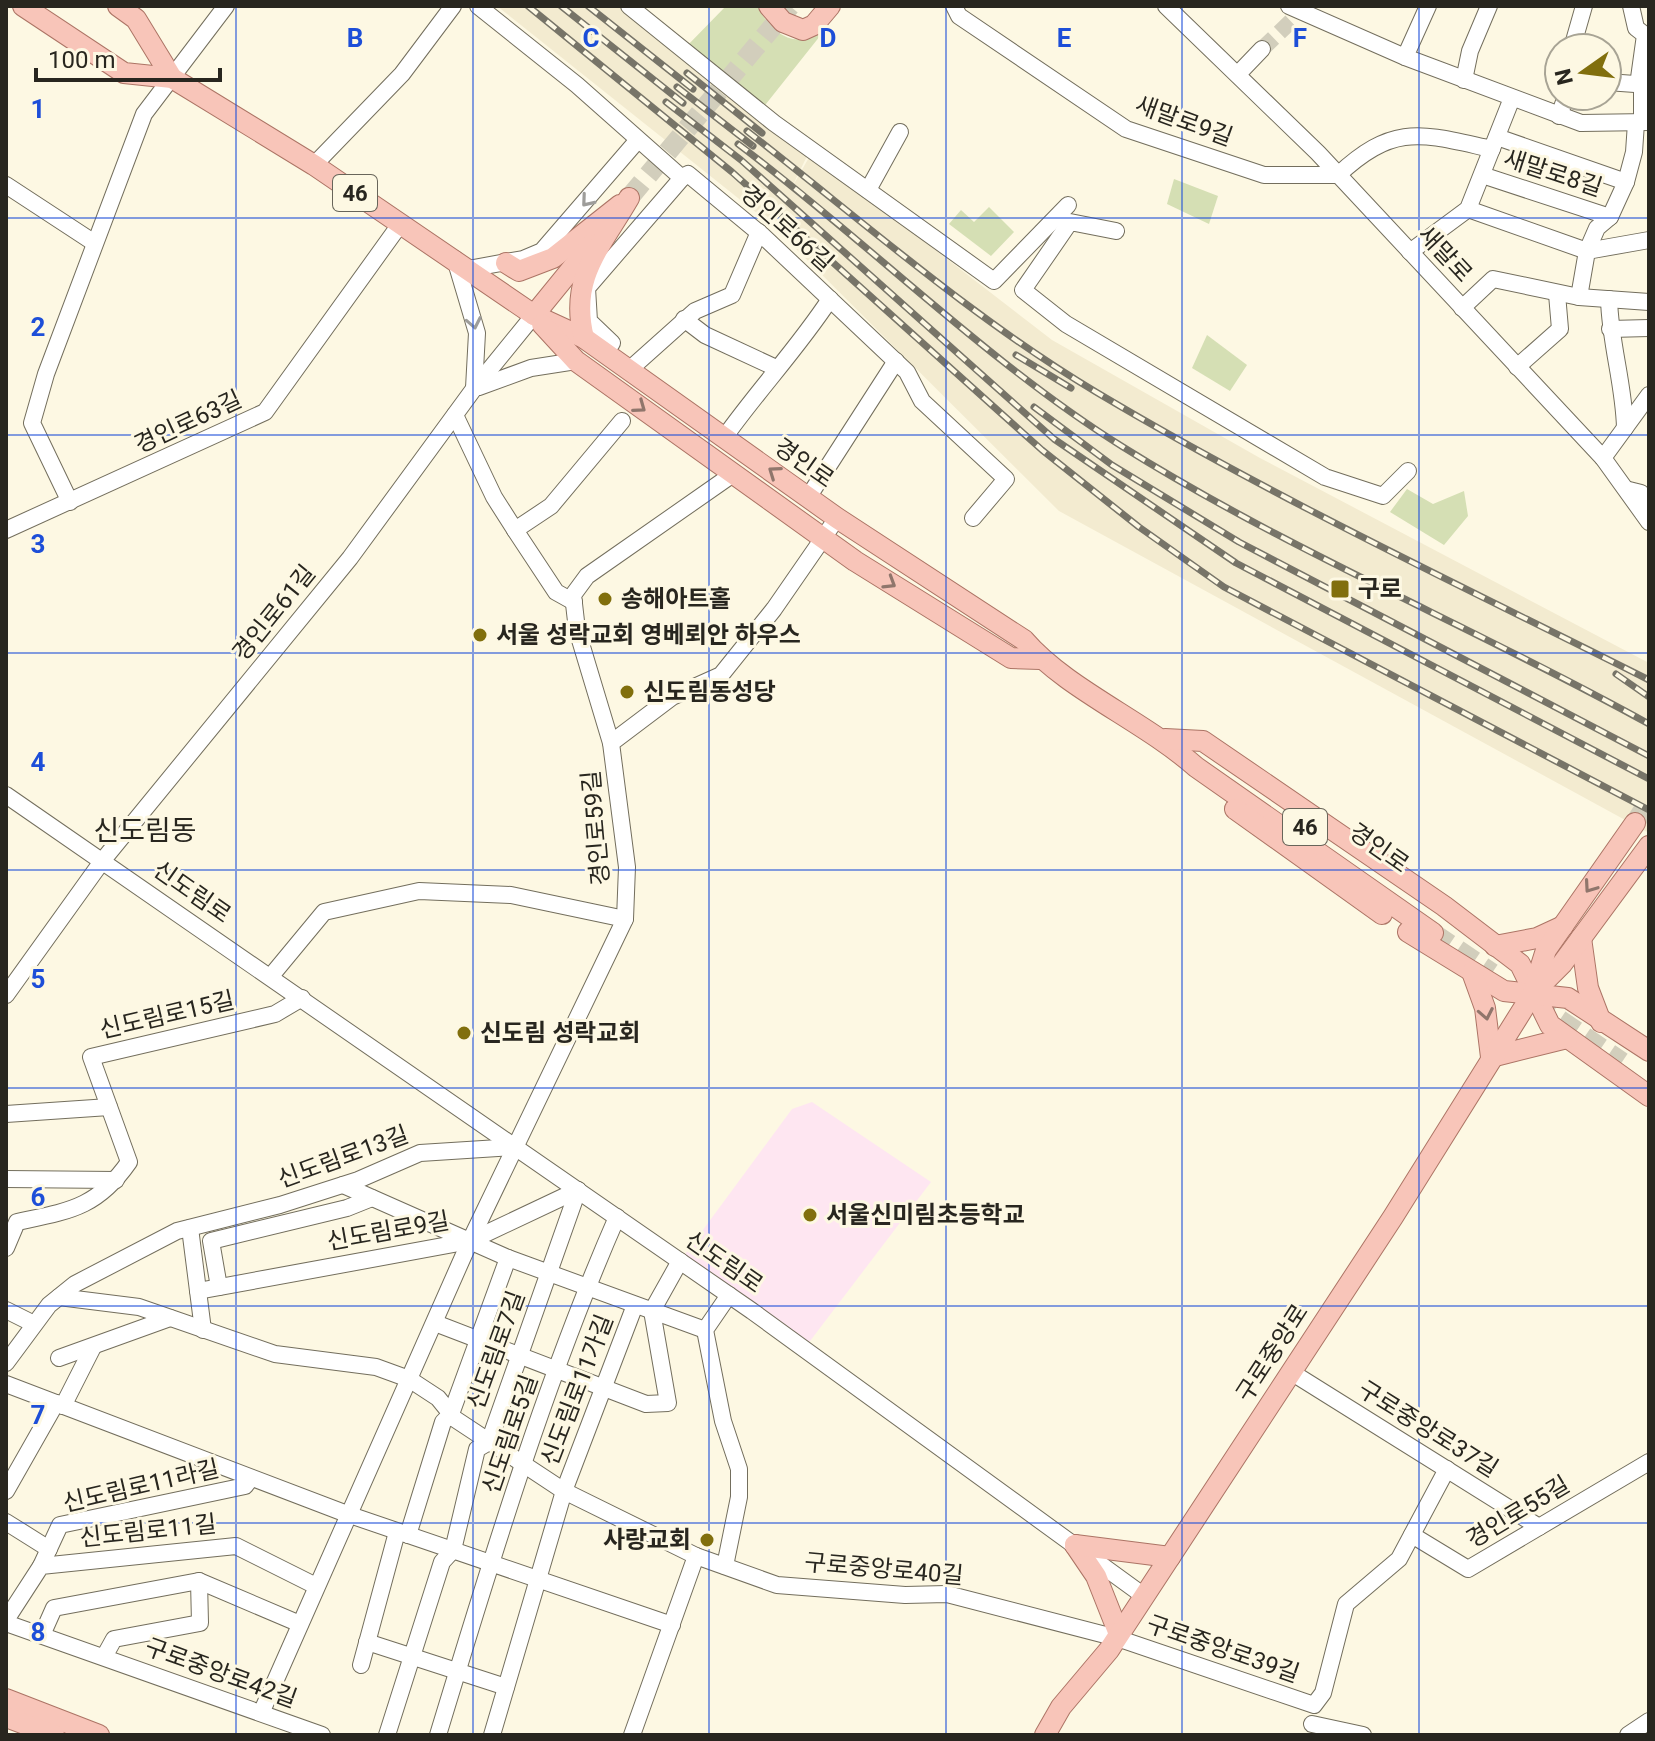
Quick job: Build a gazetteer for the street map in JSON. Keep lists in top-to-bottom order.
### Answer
{
  "streets": {
    "main road": ["46", "경인로", "구로중앙로"],
    "street": [
      "새말로9길",
      "새말로8길",
      "경인로66길",
      "새말로",
      "경인로63길",
      "경인로61길",
      "경인로59길",
      "신도림로",
      "신도림로15길",
      "신도림로13길",
      "신도림로9길",
      "신도림로7길",
      "신도림로11가길",
      "구로중앙로37길",
      "신도림로5길",
      "신도림로11라길",
      "경인로55길",
      "신도림로11길",
      "구로중앙로40길",
      "구로중앙로39길",
      "구로중앙로42길"
    ]
  },
  "crossings": [
    ["새말로9길", "새말로"],
    ["46", "경인로"],
    ["경인로63길", "경인로"],
    ["경인로", "경인로61길"],
    ["경인로", "경인로59길"],
    ["경인로61길", "신도림로"],
    ["경인로59길", "신도림로"],
    ["경인로59길", "신도림로13길"],
    ["신도림로", "신도림로15길"],
    ["신도림로", "신도림로13길"],
    ["신도림로", "신도림로9길"],
    ["신도림로", "신도림로7길"],
    ["신도림로", "구로중앙로"],
    ["신도림로", "신도림로5길"],
    ["신도림로13길", "신도림로11가길"],
    ["신도림로9길", "신도림로7길"],
    ["신도림로7길", "신도림로11가길"],
    ["신도림로7길", "신도림로11라길"],
    ["구로중앙로", "구로중앙로37길"],
    ["구로중앙로", "구로중앙로40길"],
    ["구로중앙로", "구로중앙로39길"],
    ["신도림로11가길", "신도림로5길"],
    ["신도림로11가길", "구로중앙로40길"],
    ["구로중앙로37길", "경인로55길"],
    ["구로중앙로37길", "구로중앙로39길"],
    ["신도림로5길", "신도림로11라길"],
    ["신도림로11라길", "신도림로11길"],
    ["경인로55길", "구로중앙로39길"],
    ["구로중앙로40길", "구로중앙로39길"]
  ],
  "districts": ["신도림동"],
  "places": {
    "transit": ["구로"],
    "other": [
      "송해아트홀",
      "서울 성락교회 영베뢰안 하우스",
      "신도림동성당",
      "신도림 성락교회",
      "서울신미림초등학교",
      "사랑교회"
    ]
  },
  "scale_bar": "100 m",
  "north": "left",
  "grid": {
    "columns": [
      "B",
      "C",
      "D",
      "E",
      "F"
    ],
    "rows": [
      "1",
      "2",
      "3",
      "4",
      "5",
      "6",
      "7",
      "8"
    ]
  }
}
